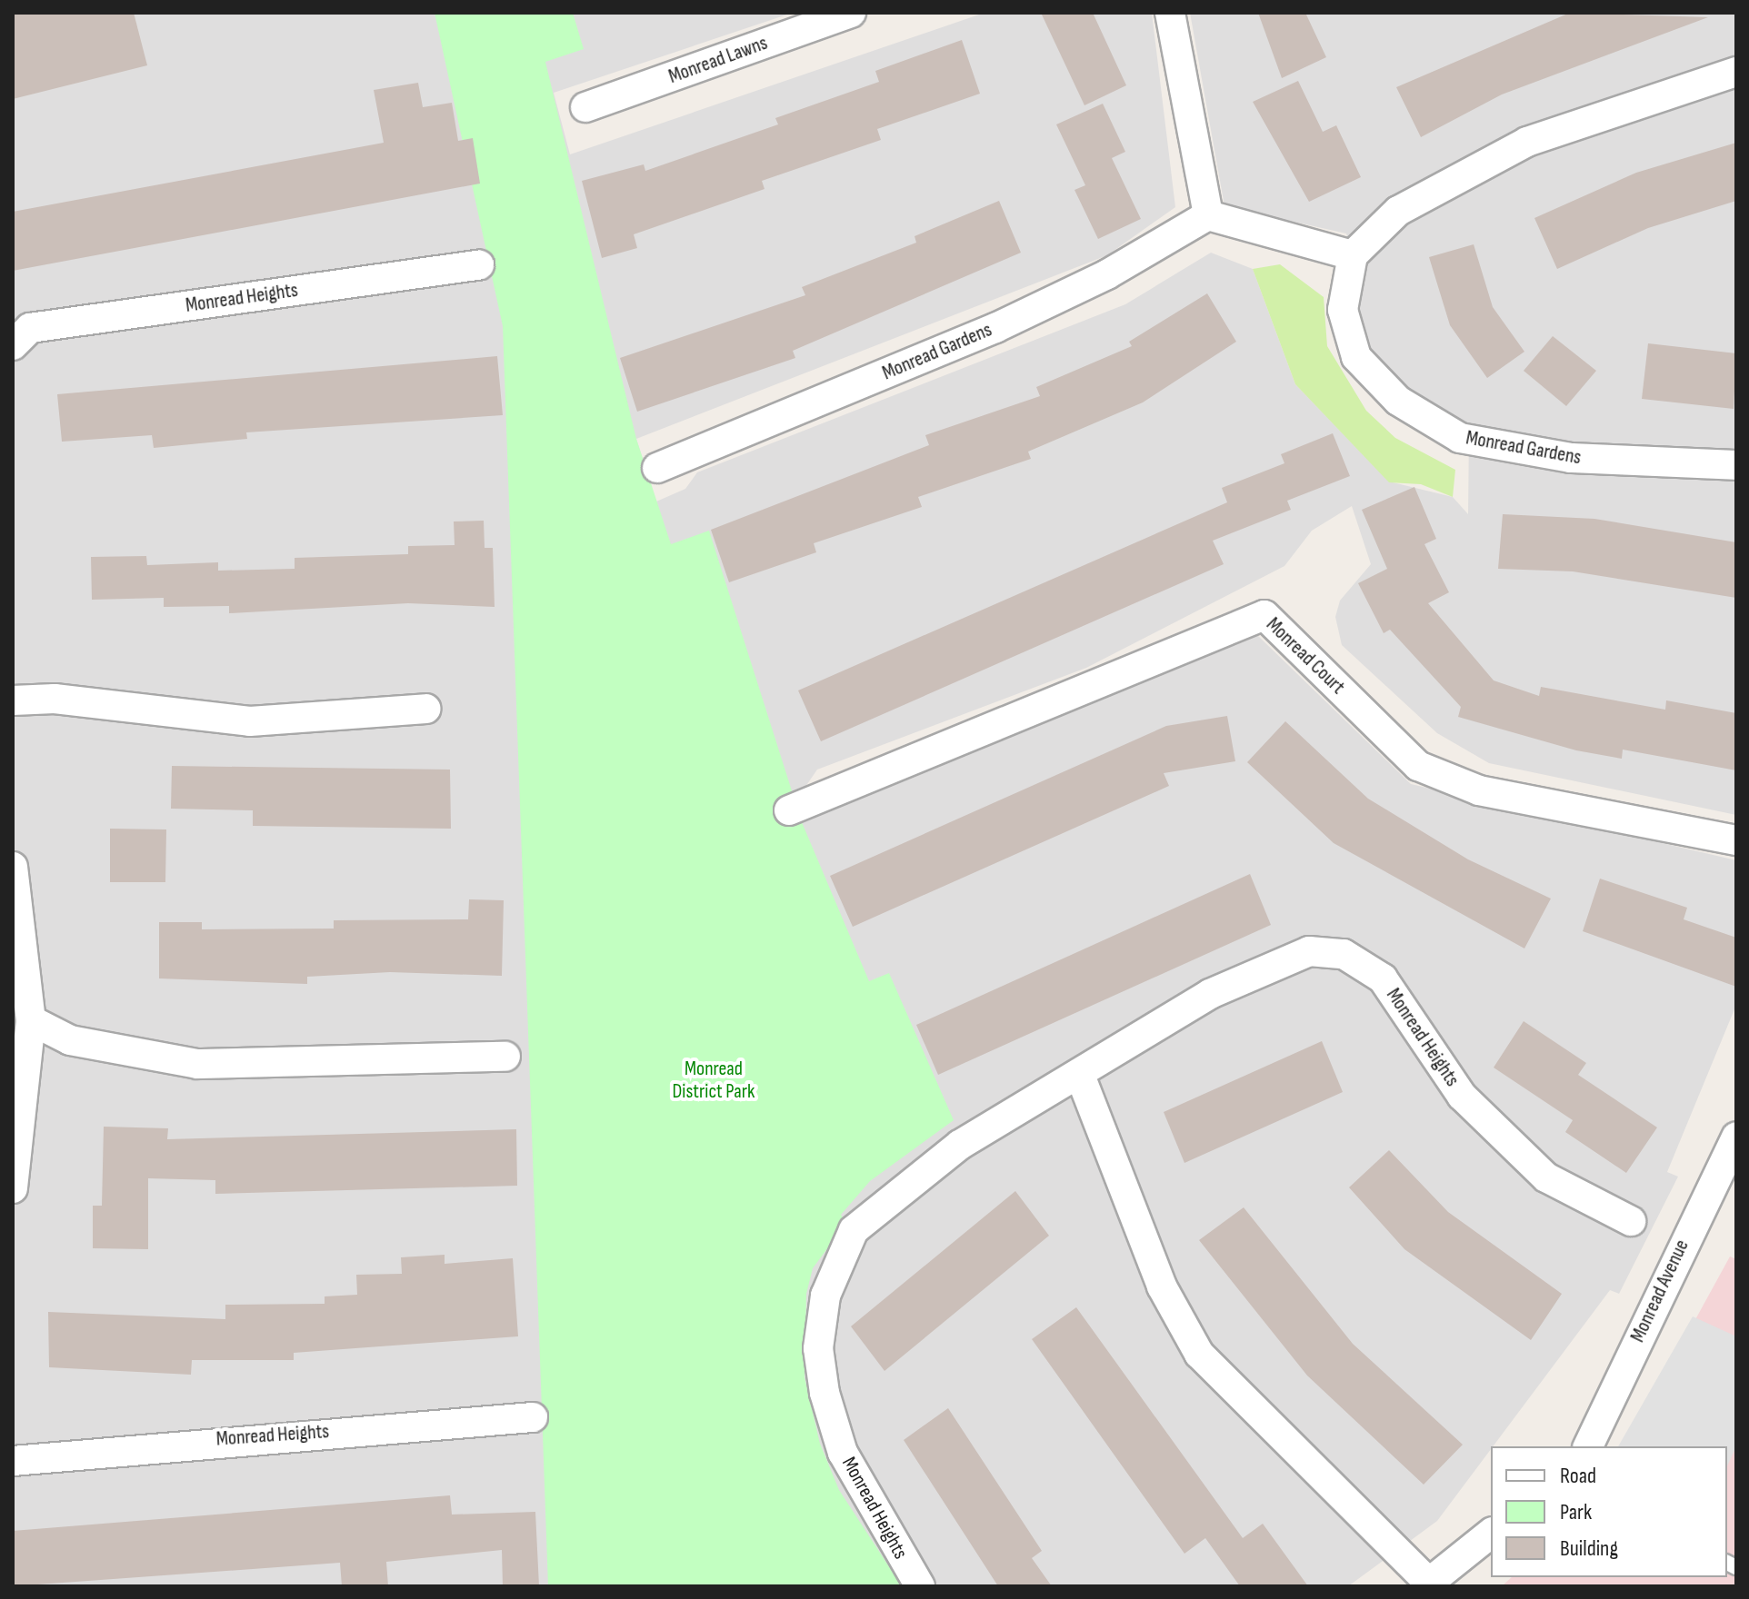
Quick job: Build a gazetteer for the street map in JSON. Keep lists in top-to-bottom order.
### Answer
{
  "streets": {
    "street": [
      "Monread Lawns",
      "Monread Heights",
      "Monread Gardens",
      "Monread Court",
      "Monread Avenue"
    ]
  },
  "parks": ["Monread District Park"],
  "legend": ["Road", "Park", "Building"]
}
